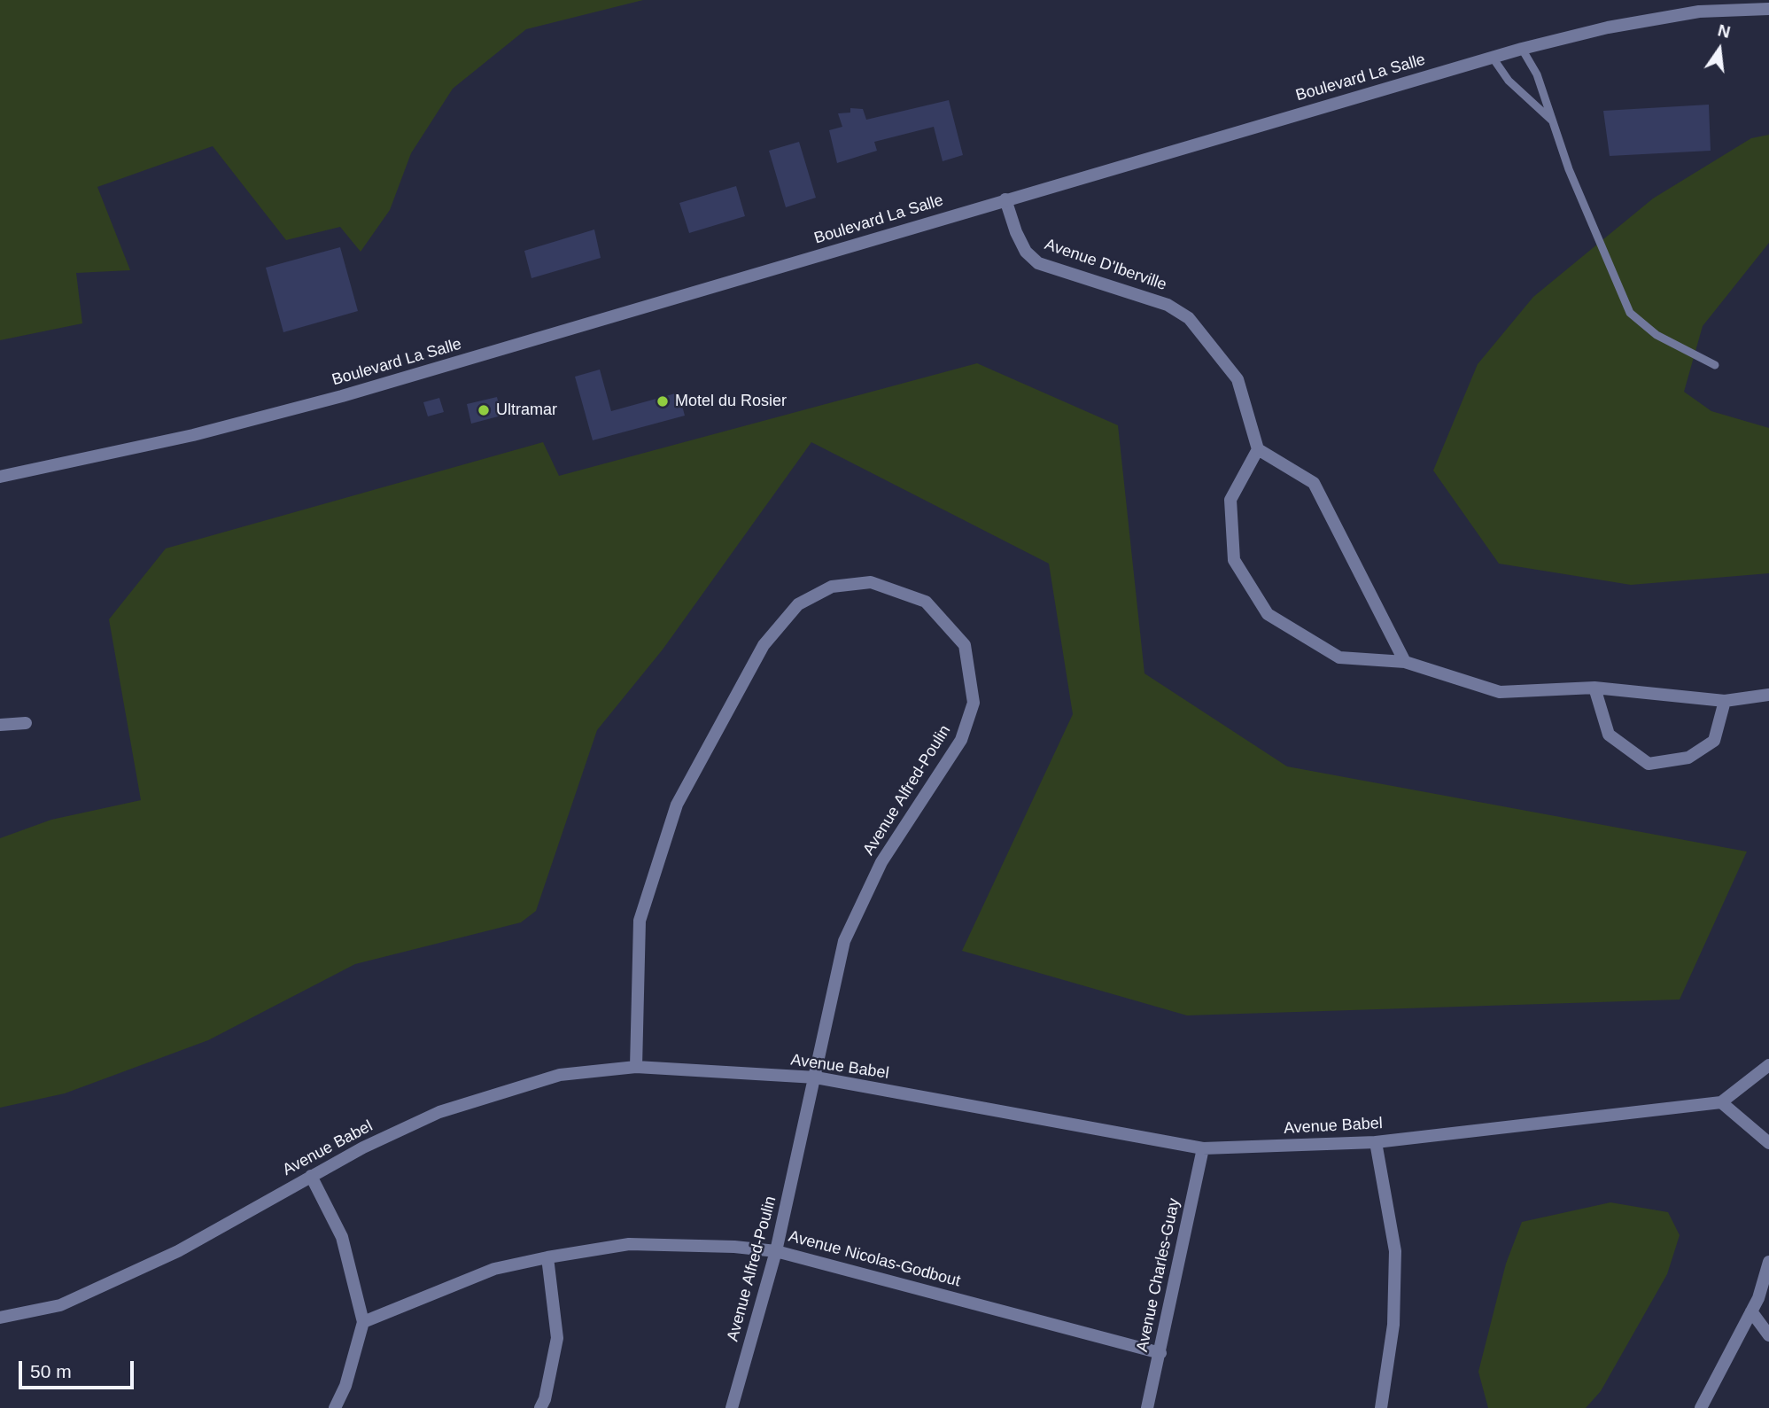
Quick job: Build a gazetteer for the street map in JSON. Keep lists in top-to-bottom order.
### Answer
{
  "streets": {
    "street": [
      "Boulevard La Salle",
      "Avenue D'Iberville",
      "Avenue Alfred-Poulin",
      "Avenue Babel",
      "Avenue Nicolas-Godbout",
      "Avenue Charles-Guay"
    ]
  },
  "crossings": [
    ["Boulevard La Salle", "Avenue D'Iberville"],
    ["Avenue Alfred-Poulin", "Avenue Babel"],
    ["Avenue Alfred-Poulin", "Avenue Nicolas-Godbout"],
    ["Avenue Babel", "Avenue Charles-Guay"],
    ["Avenue Nicolas-Godbout", "Avenue Charles-Guay"]
  ],
  "places": ["Motel du Rosier", "Ultramar"],
  "scale_bar": "50 m",
  "north": "top"
}
